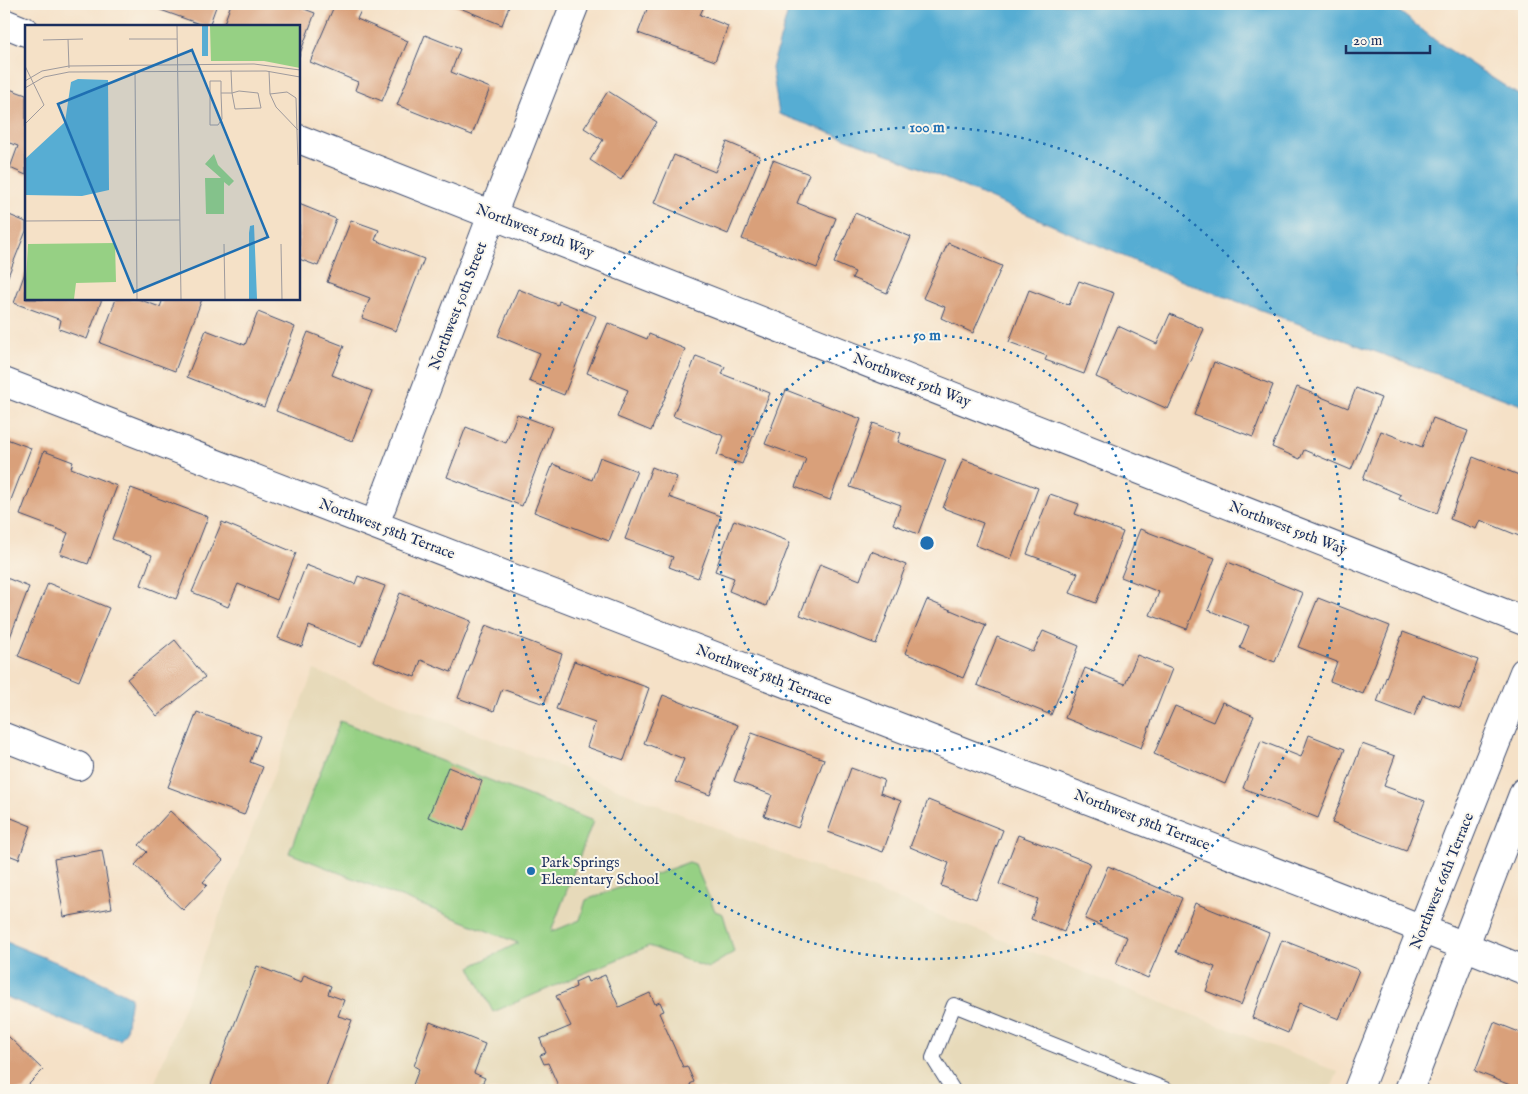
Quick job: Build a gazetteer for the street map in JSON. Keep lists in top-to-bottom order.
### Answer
{
  "streets": {
    "street": [
      "Northwest 59th Way",
      "Northwest 50th Street",
      "Northwest 58th Terrace",
      "Northwest 66th Terrace"
    ]
  },
  "crossings": [
    ["Northwest 59th Way", "Northwest 50th Street"],
    ["Northwest 50th Street", "Northwest 58th Terrace"],
    ["Northwest 58th Terrace", "Northwest 66th Terrace"]
  ],
  "places": ["Park Springs Elementary School"],
  "scale_bar": "20 m",
  "rings": ["100 m", "50 m"]
}
